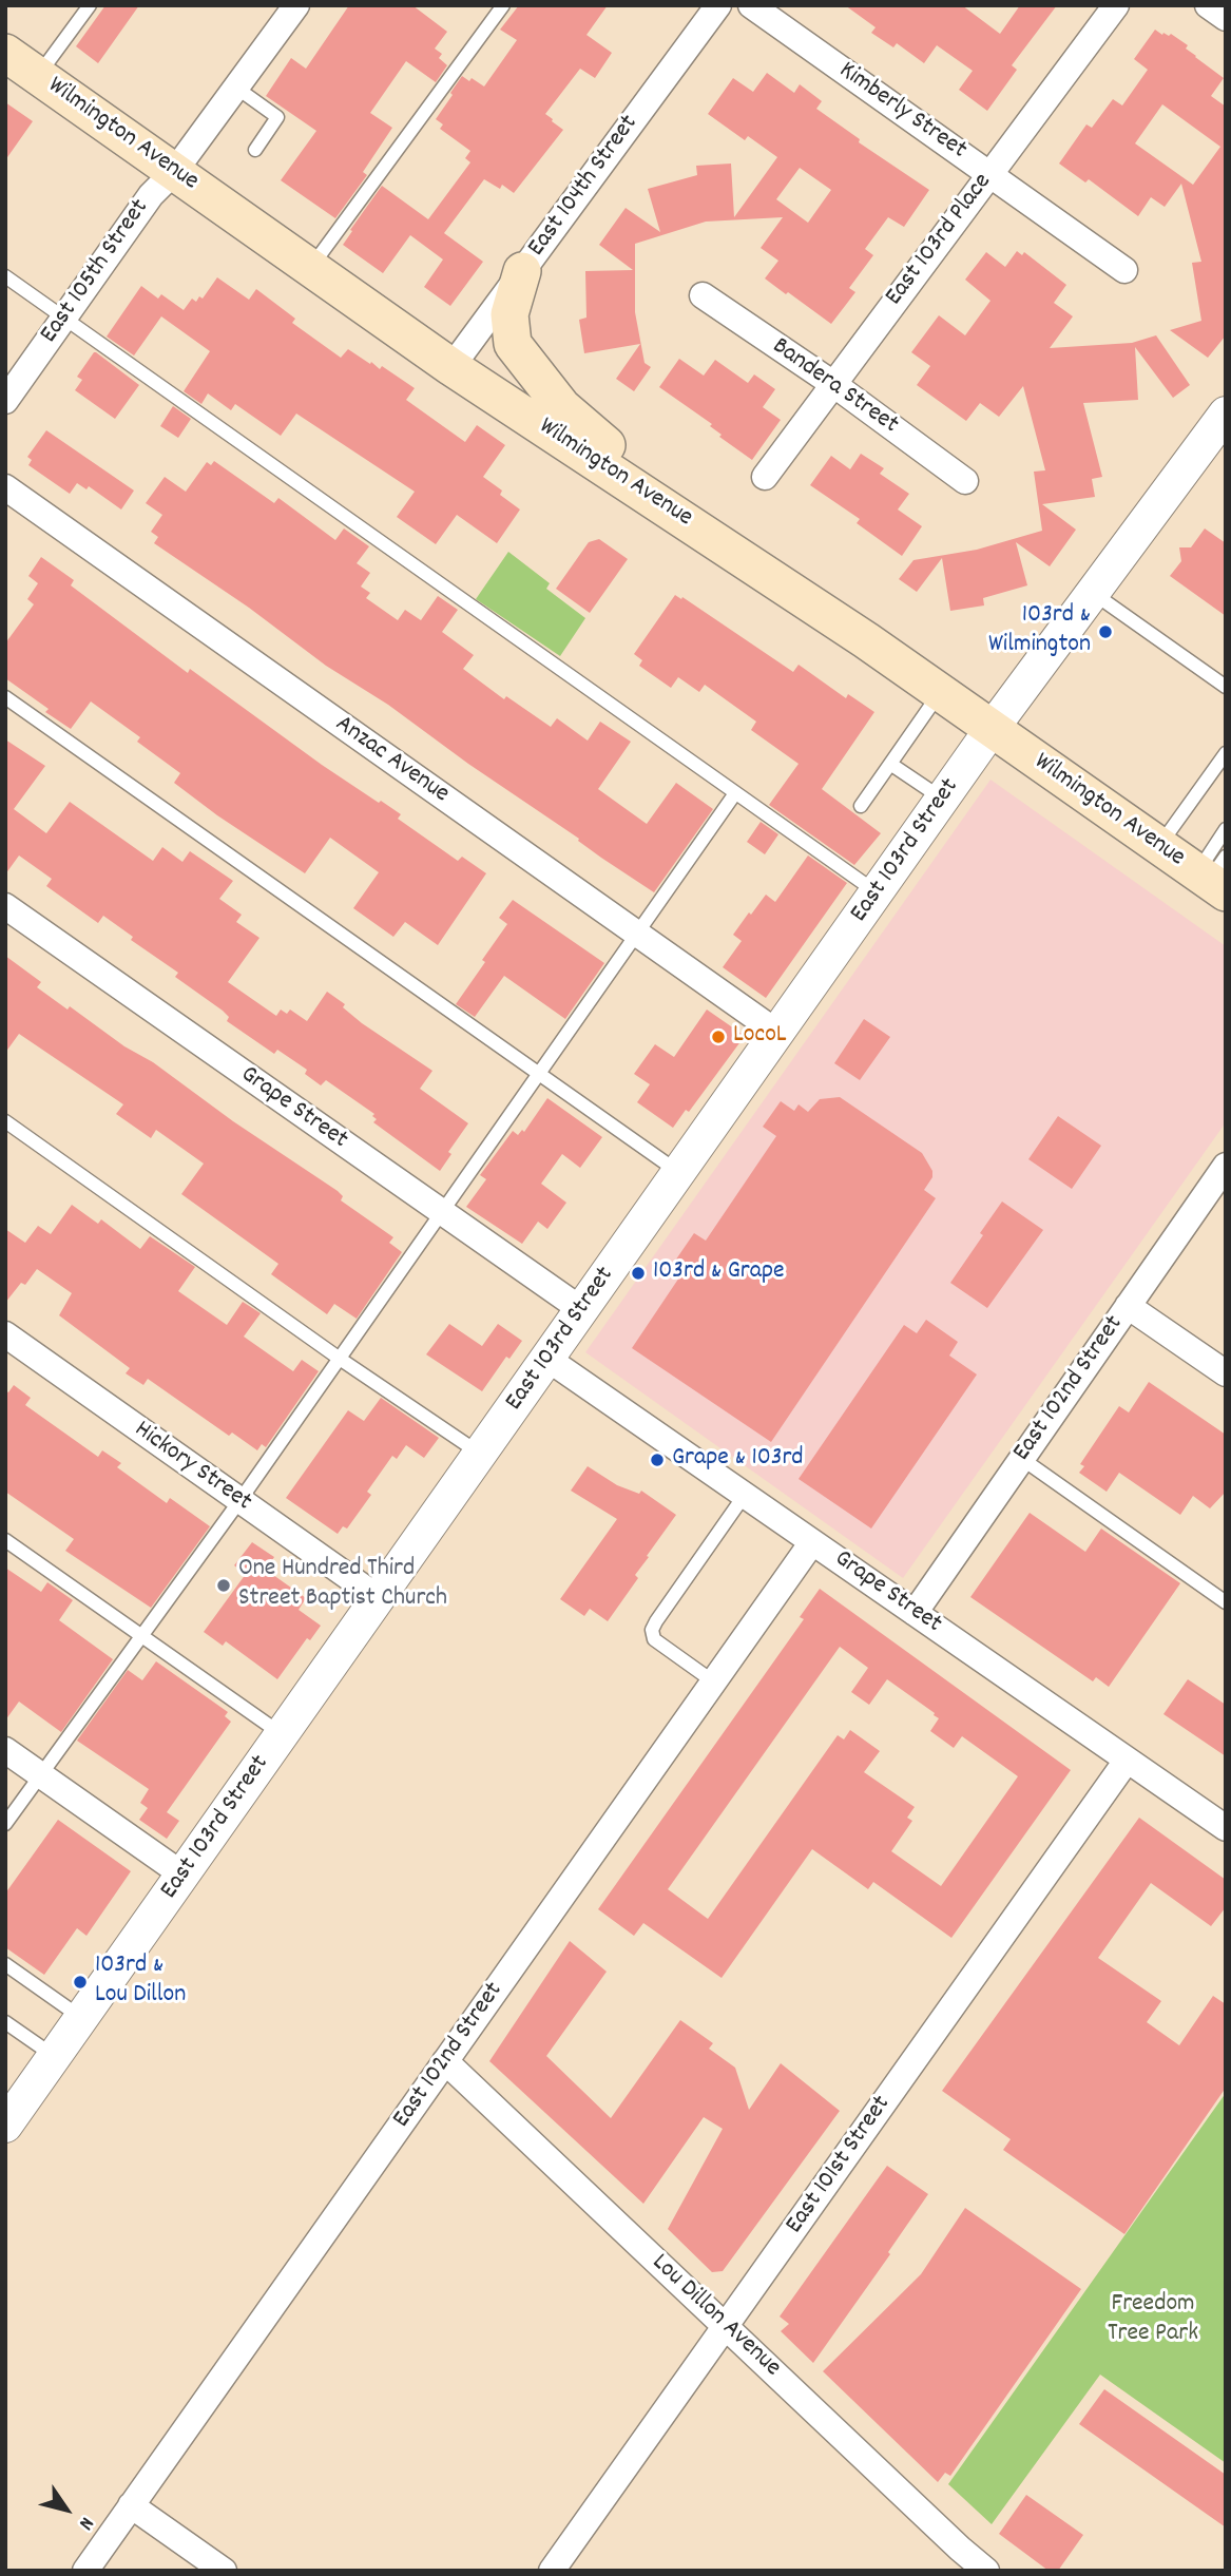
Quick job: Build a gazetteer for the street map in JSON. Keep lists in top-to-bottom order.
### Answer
{
  "streets": {
    "main road": ["Wilmington Avenue"],
    "street": [
      "Kimberly Street",
      "East 104th Street",
      "East 103rd Place",
      "East 105th Street",
      "Bandera Street",
      "Anzac Avenue",
      "East 103rd Street",
      "Grape Street",
      "East 102nd Street",
      "Hickory Street",
      "East 101st Street",
      "Lou Dillon Avenue"
    ]
  },
  "crossings": [
    ["Kimberly Street", "East 103rd Place"],
    ["Wilmington Avenue", "East 104th Street"],
    ["Wilmington Avenue", "East 105th Street"],
    ["Wilmington Avenue", "East 103rd Street"],
    ["East 103rd Place", "Bandera Street"],
    ["Anzac Avenue", "East 103rd Street"],
    ["East 103rd Street", "Grape Street"],
    ["East 103rd Street", "Hickory Street"],
    ["Grape Street", "East 102nd Street"],
    ["Grape Street", "East 101st Street"],
    ["East 102nd Street", "Lou Dillon Avenue"],
    ["East 101st Street", "Lou Dillon Avenue"]
  ],
  "parks": ["Freedom Tree Park"],
  "places": [
    "103rd & Wilmington",
    "LocoL",
    "103rd & Grape",
    "Grape & 103rd",
    "One Hundred Third Street Baptist Church",
    "103rd & Lou Dillon"
  ],
  "north": "bottom right"
}
